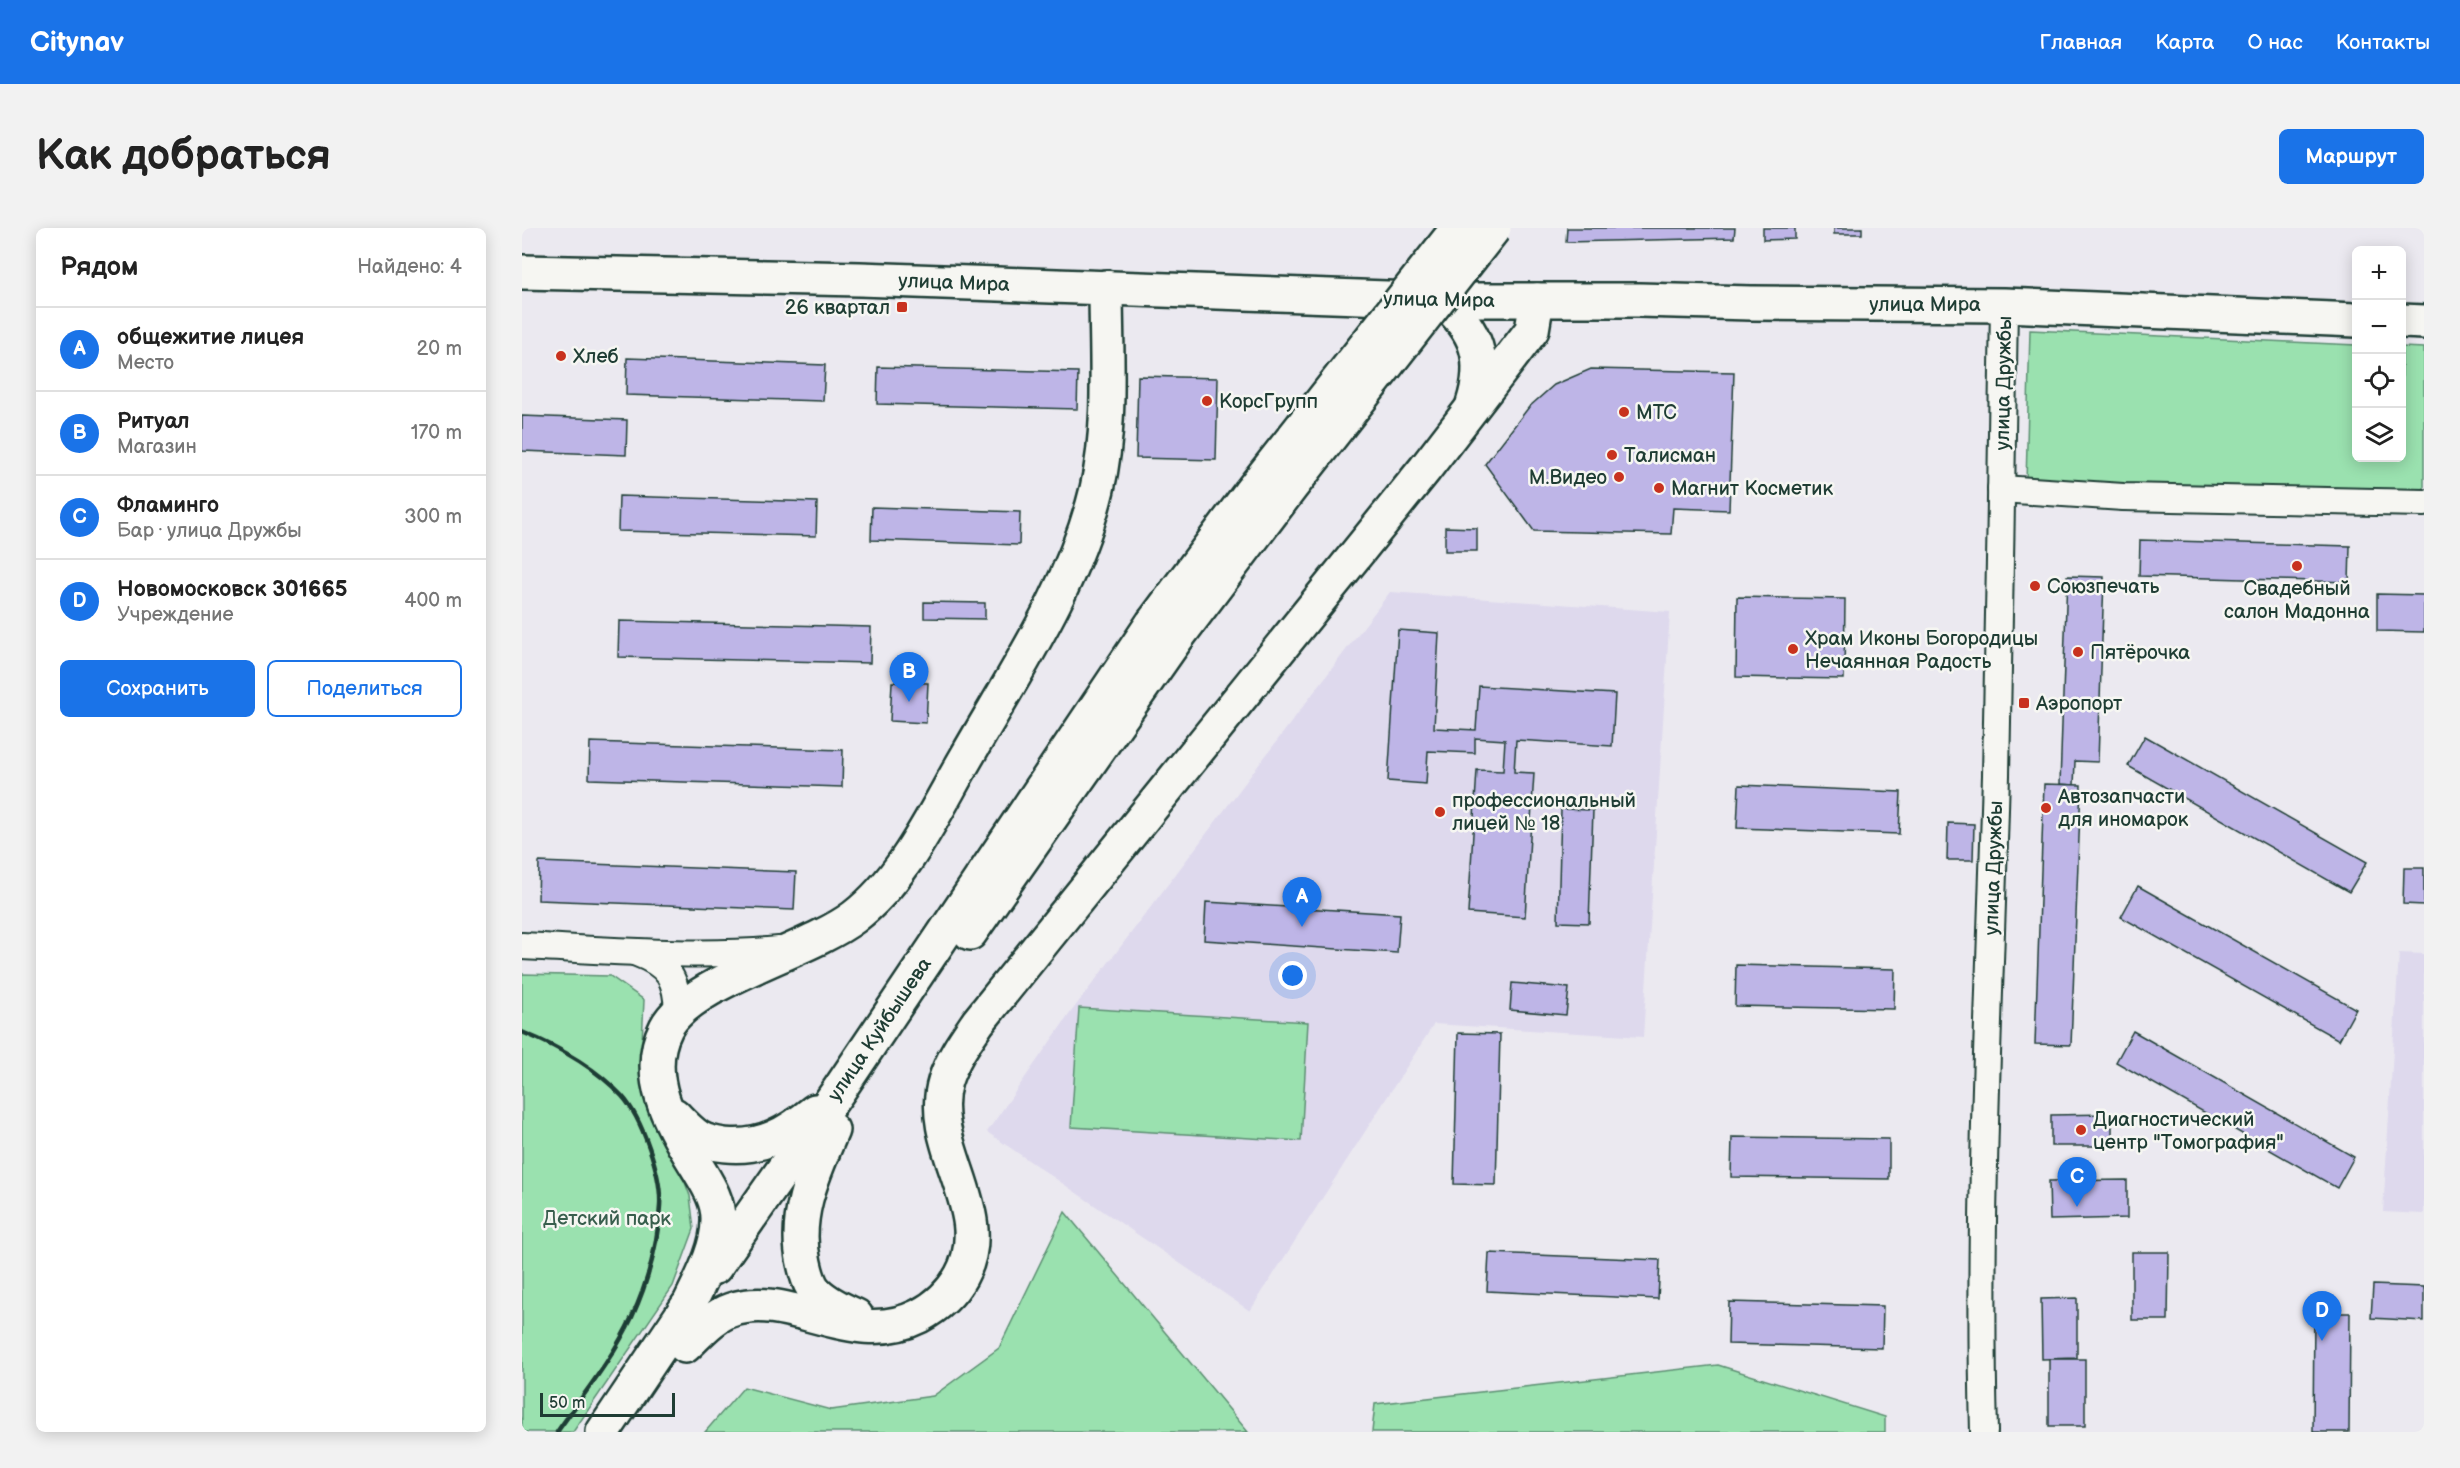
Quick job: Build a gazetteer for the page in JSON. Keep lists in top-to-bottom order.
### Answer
{
  "streets": {
    "main road": ["улица Мира", "улица Куйбышева"],
    "street": ["улица Дружбы"]
  },
  "crossings": [
    ["улица Мира", "улица Дружбы"]
  ],
  "parks": ["Детский парк"],
  "places": {
    "transit": ["26 квартал", "Аэропорт"],
    "other": [
      "Хлеб",
      "КорсГрупп",
      "МТС",
      "Талисман",
      "М.Видео",
      "Магнит Косметик",
      "Свадебный салон Мадонна",
      "Союзпечать",
      "Храм Иконы Богородицы Нечаянная Радость",
      "Пятёрочка",
      "Автозапчасти для иномарок",
      "профессиональный лицей № 18",
      "Диагностический центр \"Томография\""
    ]
  },
  "scale_bar": "50 m",
  "page": {
    "header": "Citynav",
    "nav": [
      "Главная",
      "Карта",
      "О нас",
      "Контакты"
    ],
    "buttons": [
      "Маршрут",
      ["Сохранить", "Поделиться"]
    ],
    "title": "Как добраться",
    "heading": ["Рядом", "Найдено: 4"],
    "map_buttons": ["+", "−"],
    "list": [
      {
        "mark": "A",
        "name": "общежитие лицея",
        "note": "Место",
        "value": "20 m"
      },
      {
        "mark": "B",
        "name": "Ритуал",
        "note": "Магазин",
        "value": "170 m"
      },
      {
        "mark": "C",
        "name": "Фламинго",
        "note": "Бар · улица Дружбы",
        "value": "300 m"
      },
      {
        "mark": "D",
        "name": "Новомосковск 301665",
        "note": "Учреждение",
        "value": "400 m"
      }
    ],
    "pins": [
      "B",
      "A",
      "C",
      "D"
    ],
    "scale": "50 m"
  }
}
